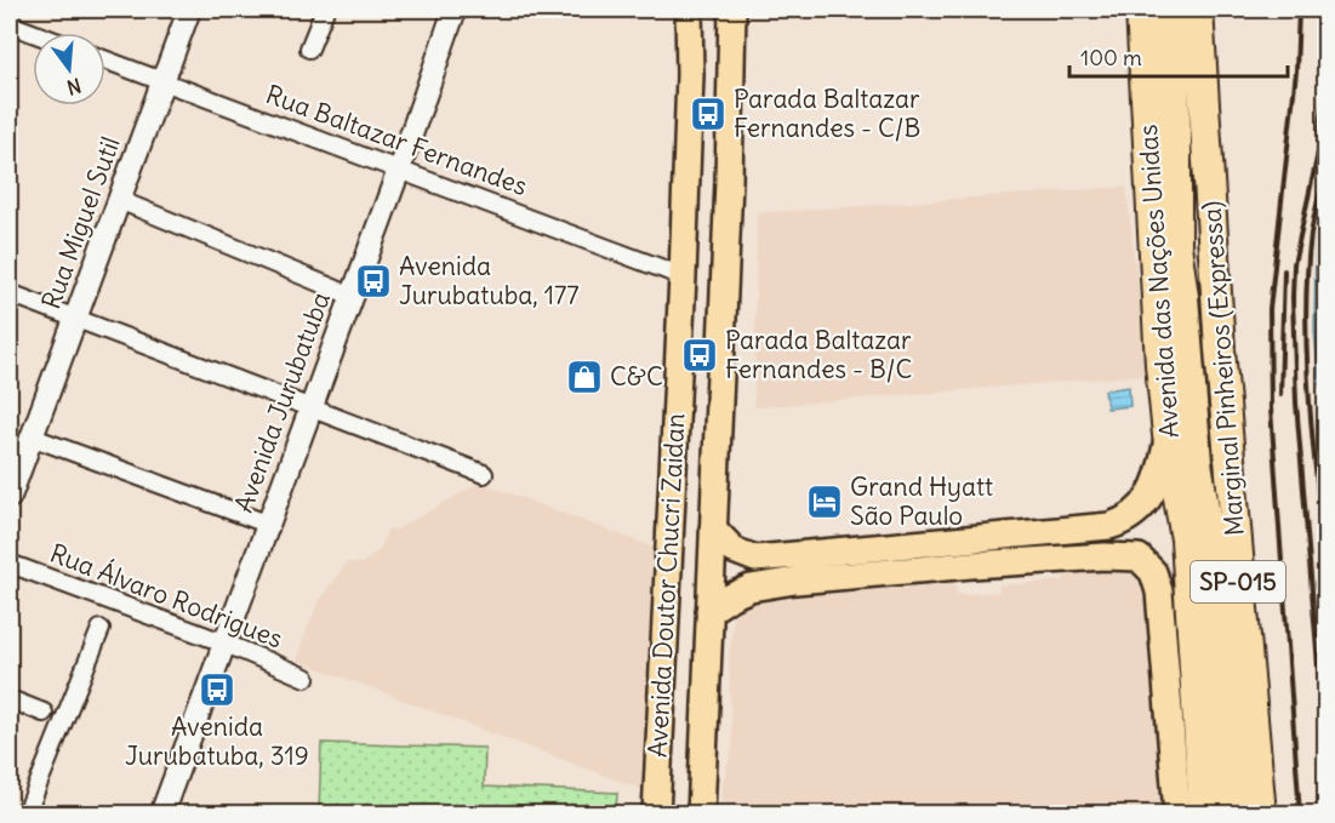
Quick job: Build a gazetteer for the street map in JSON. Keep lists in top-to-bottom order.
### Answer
{
  "streets": {
    "highway": ["Avenida das Nações Unidas", "Marginal Pinheiros (Expressa)", "SP-015"],
    "main road": ["Avenida Doutor Chucri Zaidan"],
    "street": [
      "Rua Baltazar Fernandes",
      "Rua Miguel Sutil",
      "Avenida Jurubatuba",
      "Rua Álvaro Rodrigues"
    ]
  },
  "crossings": [
    ["Rua Baltazar Fernandes", "Rua Miguel Sutil"],
    ["Rua Baltazar Fernandes", "Avenida Jurubatuba"],
    ["Rua Baltazar Fernandes", "Avenida Doutor Chucri Zaidan"],
    ["Avenida Jurubatuba", "Rua Álvaro Rodrigues"]
  ],
  "places": {
    "bus stop": [
      "Parada Baltazar Fernandes - C/B",
      "Avenida Jurubatuba, 177",
      "Parada Baltazar Fernandes - B/C",
      "Avenida Jurubatuba, 319"
    ],
    "shop": ["C&C"],
    "hotel": ["Grand Hyatt São Paulo"]
  },
  "scale_bar": "100 m",
  "north": "bottom"
}
